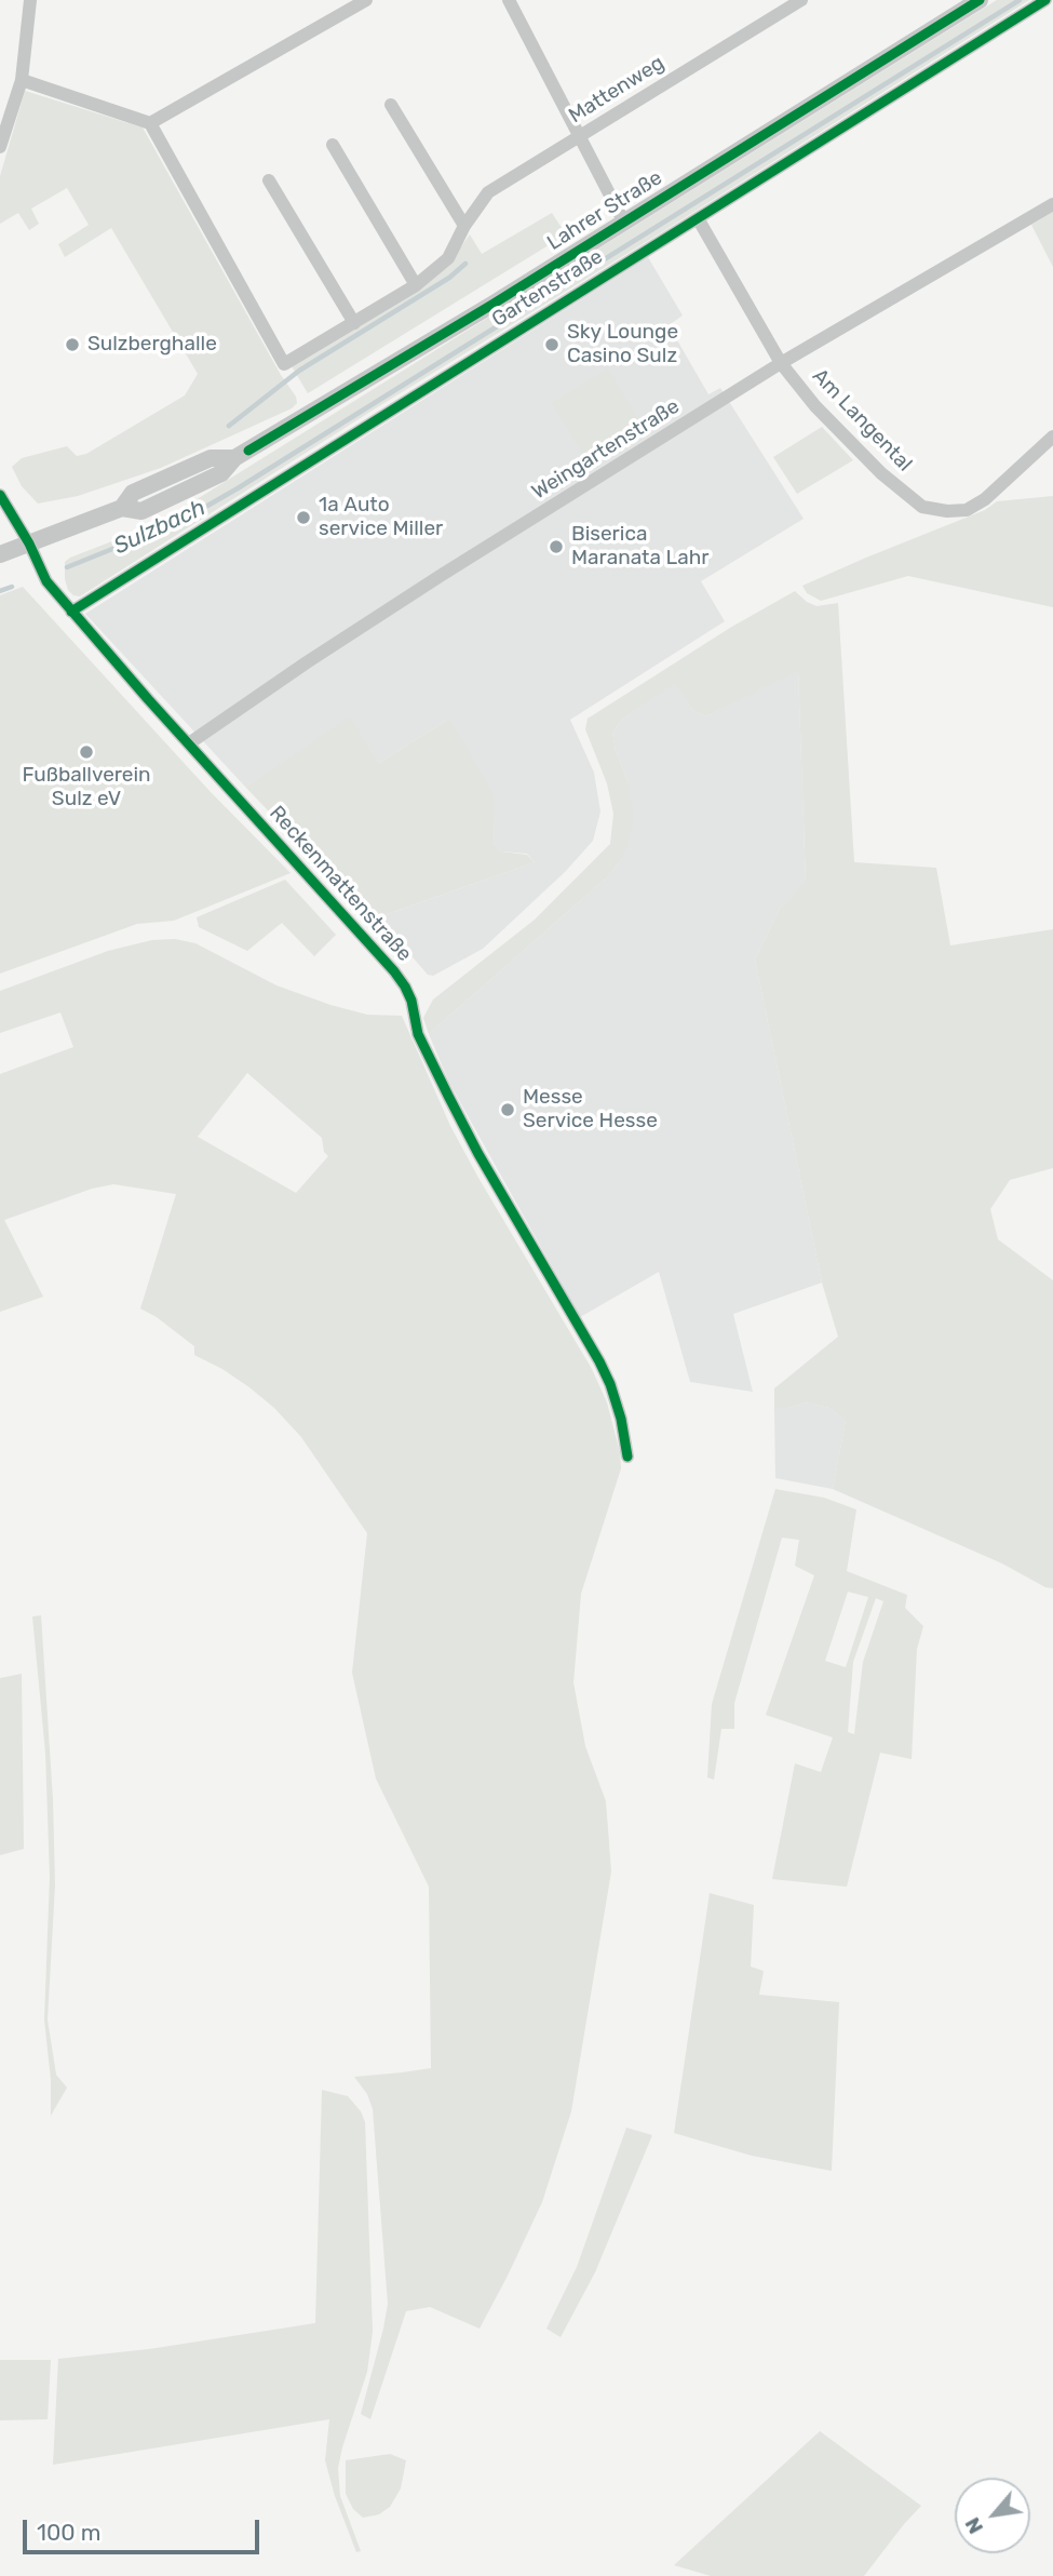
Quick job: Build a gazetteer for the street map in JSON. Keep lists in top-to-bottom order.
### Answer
{
  "streets": {
    "street": [
      "Mattenweg",
      "Lahrer Straße",
      "Gartenstraße",
      "Am Langental",
      "Weingartenstraße",
      "Reckenmattenstraße"
    ]
  },
  "crossings": [
    ["Lahrer Straße", "Reckenmattenstraße"],
    ["Gartenstraße", "Am Langental"],
    ["Gartenstraße", "Reckenmattenstraße"],
    ["Am Langental", "Weingartenstraße"],
    ["Weingartenstraße", "Reckenmattenstraße"]
  ],
  "water": ["Sulzbach"],
  "places": [
    "Sulzberghalle",
    "Sky Lounge Casino Sulz",
    "1a Auto service Miller",
    "Biserica Maranata Lahr",
    "Fußballverein Sulz eV",
    "Messe Service Hesse"
  ],
  "scale_bar": "100 m",
  "north": "bottom left"
}
